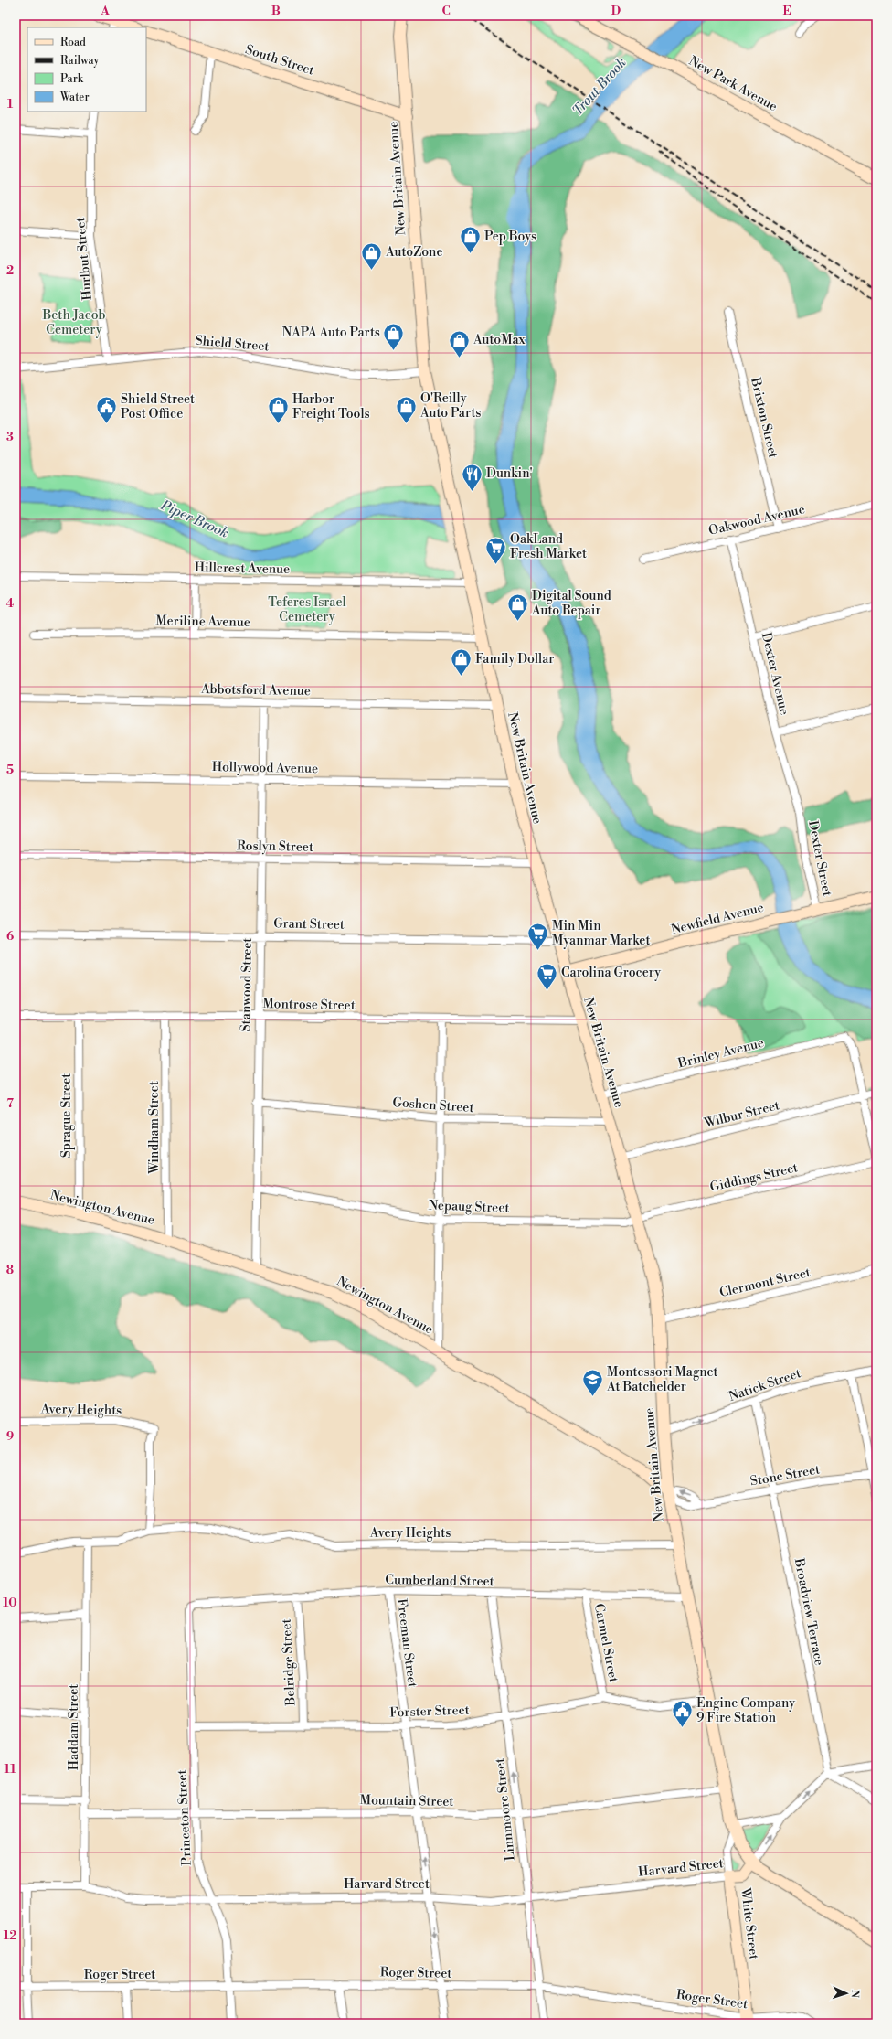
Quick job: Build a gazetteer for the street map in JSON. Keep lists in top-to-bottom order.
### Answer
{
  "streets": {
    "main road": [
      "South Street",
      "New Park Avenue",
      "New Britain Avenue",
      "Newfield Avenue",
      "Newington Avenue",
      "Harvard Street",
      "White Street"
    ],
    "street": [
      "Hurlbut Street",
      "Shield Street",
      "Brixton Street",
      "Oakwood Avenue",
      "Hillcrest Avenue",
      "Meriline Avenue",
      "Dexter Avenue",
      "Abbotsford Avenue",
      "Hollywood Avenue",
      "Roslyn Street",
      "Dexter Street",
      "Grant Street",
      "Stanwood Street",
      "Montrose Street",
      "Brinley Avenue",
      "Goshen Street",
      "Wilbur Street",
      "Sprague Street",
      "Windham Street",
      "Giddings Street",
      "Nepaug Street",
      "Clermont Street",
      "Natick Street",
      "Avery Heights",
      "Stone Street",
      "Cumberland Street",
      "Broadview Terrace",
      "Freeman Street",
      "Carmel Street",
      "Belridge Street",
      "Forster Street",
      "Haddam Street",
      "Mountain Street",
      "Linnmoore Street",
      "Princeton Street",
      "Roger Street"
    ]
  },
  "crossings": [
    ["South Street", "New Britain Avenue"],
    ["New Britain Avenue", "Shield Street"],
    ["New Britain Avenue", "Hillcrest Avenue"],
    ["New Britain Avenue", "Meriline Avenue"],
    ["New Britain Avenue", "Abbotsford Avenue"],
    ["New Britain Avenue", "Hollywood Avenue"],
    ["New Britain Avenue", "Roslyn Street"],
    ["New Britain Avenue", "Newfield Avenue"],
    ["New Britain Avenue", "Grant Street"],
    ["New Britain Avenue", "Montrose Street"],
    ["New Britain Avenue", "Brinley Avenue"],
    ["New Britain Avenue", "Goshen Street"],
    ["New Britain Avenue", "Wilbur Street"],
    ["New Britain Avenue", "Giddings Street"],
    ["New Britain Avenue", "Nepaug Street"],
    ["New Britain Avenue", "Newington Avenue"],
    ["New Britain Avenue", "Clermont Street"],
    ["New Britain Avenue", "Natick Street"],
    ["New Britain Avenue", "Avery Heights"],
    ["New Britain Avenue", "Stone Street"],
    ["New Britain Avenue", "Cumberland Street"],
    ["New Britain Avenue", "Forster Street"],
    ["New Britain Avenue", "Mountain Street"],
    ["New Britain Avenue", "Harvard Street"],
    ["New Britain Avenue", "White Street"],
    ["Hurlbut Street", "Shield Street"],
    ["Brixton Street", "Oakwood Avenue"],
    ["Oakwood Avenue", "Dexter Avenue"],
    ["Dexter Avenue", "Dexter Street"],
    ["Abbotsford Avenue", "Stanwood Street"],
    ["Hollywood Avenue", "Stanwood Street"],
    ["Roslyn Street", "Stanwood Street"],
    ["Dexter Street", "Newfield Avenue"],
    ["Grant Street", "Stanwood Street"],
    ["Stanwood Street", "Montrose Street"],
    ["Stanwood Street", "Goshen Street"],
    ["Stanwood Street", "Nepaug Street"],
    ["Stanwood Street", "Newington Avenue"],
    ["Montrose Street", "Sprague Street"],
    ["Montrose Street", "Windham Street"],
    ["Brinley Avenue", "Wilbur Street"],
    ["Sprague Street", "Newington Avenue"],
    ["Windham Street", "Newington Avenue"],
    ["Giddings Street", "Nepaug Street"],
    ["Newington Avenue", "Stone Street"],
    ["Natick Street", "Broadview Terrace"],
    ["Avery Heights", "Haddam Street"],
    ["Stone Street", "Broadview Terrace"],
    ["Cumberland Street", "Freeman Street"],
    ["Cumberland Street", "Carmel Street"],
    ["Cumberland Street", "Belridge Street"],
    ["Cumberland Street", "Linnmoore Street"],
    ["Cumberland Street", "Princeton Street"],
    ["Freeman Street", "Forster Street"],
    ["Freeman Street", "Mountain Street"],
    ["Freeman Street", "Harvard Street"],
    ["Freeman Street", "Roger Street"],
    ["Carmel Street", "Forster Street"],
    ["Belridge Street", "Forster Street"],
    ["Forster Street", "Linnmoore Street"],
    ["Forster Street", "Princeton Street"],
    ["Haddam Street", "Mountain Street"],
    ["Haddam Street", "Harvard Street"],
    ["Mountain Street", "Linnmoore Street"],
    ["Mountain Street", "Princeton Street"],
    ["Linnmoore Street", "Harvard Street"],
    ["Linnmoore Street", "Roger Street"],
    ["Princeton Street", "Harvard Street"],
    ["Princeton Street", "Roger Street"],
    ["Harvard Street", "White Street"],
    ["White Street", "Roger Street"]
  ],
  "one_way": ["Natick Street"],
  "water": ["Trout Brook", "Piper Brook"],
  "parks": ["Beth Jacob Cemetery", "Teferes Israel Cemetery"],
  "places": {
    "shop": [
      "Pep Boys",
      "AutoZone",
      "NAPA Auto Parts",
      "AutoMax",
      "O'Reilly Auto Parts",
      "Harbor Freight Tools",
      "Digital Sound Auto Repair",
      "Family Dollar"
    ],
    "public building": ["Shield Street Post Office", "Engine Company 9 Fire Station"],
    "restaurant": ["Dunkin'"],
    "supermarket": ["OakLand Fresh Market", "Min Min Myanmar Market", "Carolina Grocery"],
    "school or university": ["Montessori Magnet At Batchelder"]
  },
  "legend": [
    "Road",
    "Railway",
    "Park",
    "Water"
  ],
  "north": "right",
  "grid": {
    "columns": [
      "A",
      "B",
      "C",
      "D",
      "E"
    ],
    "rows": [
      "1",
      "2",
      "3",
      "4",
      "5",
      "6",
      "7",
      "8",
      "9",
      "10",
      "11",
      "12"
    ]
  }
}
